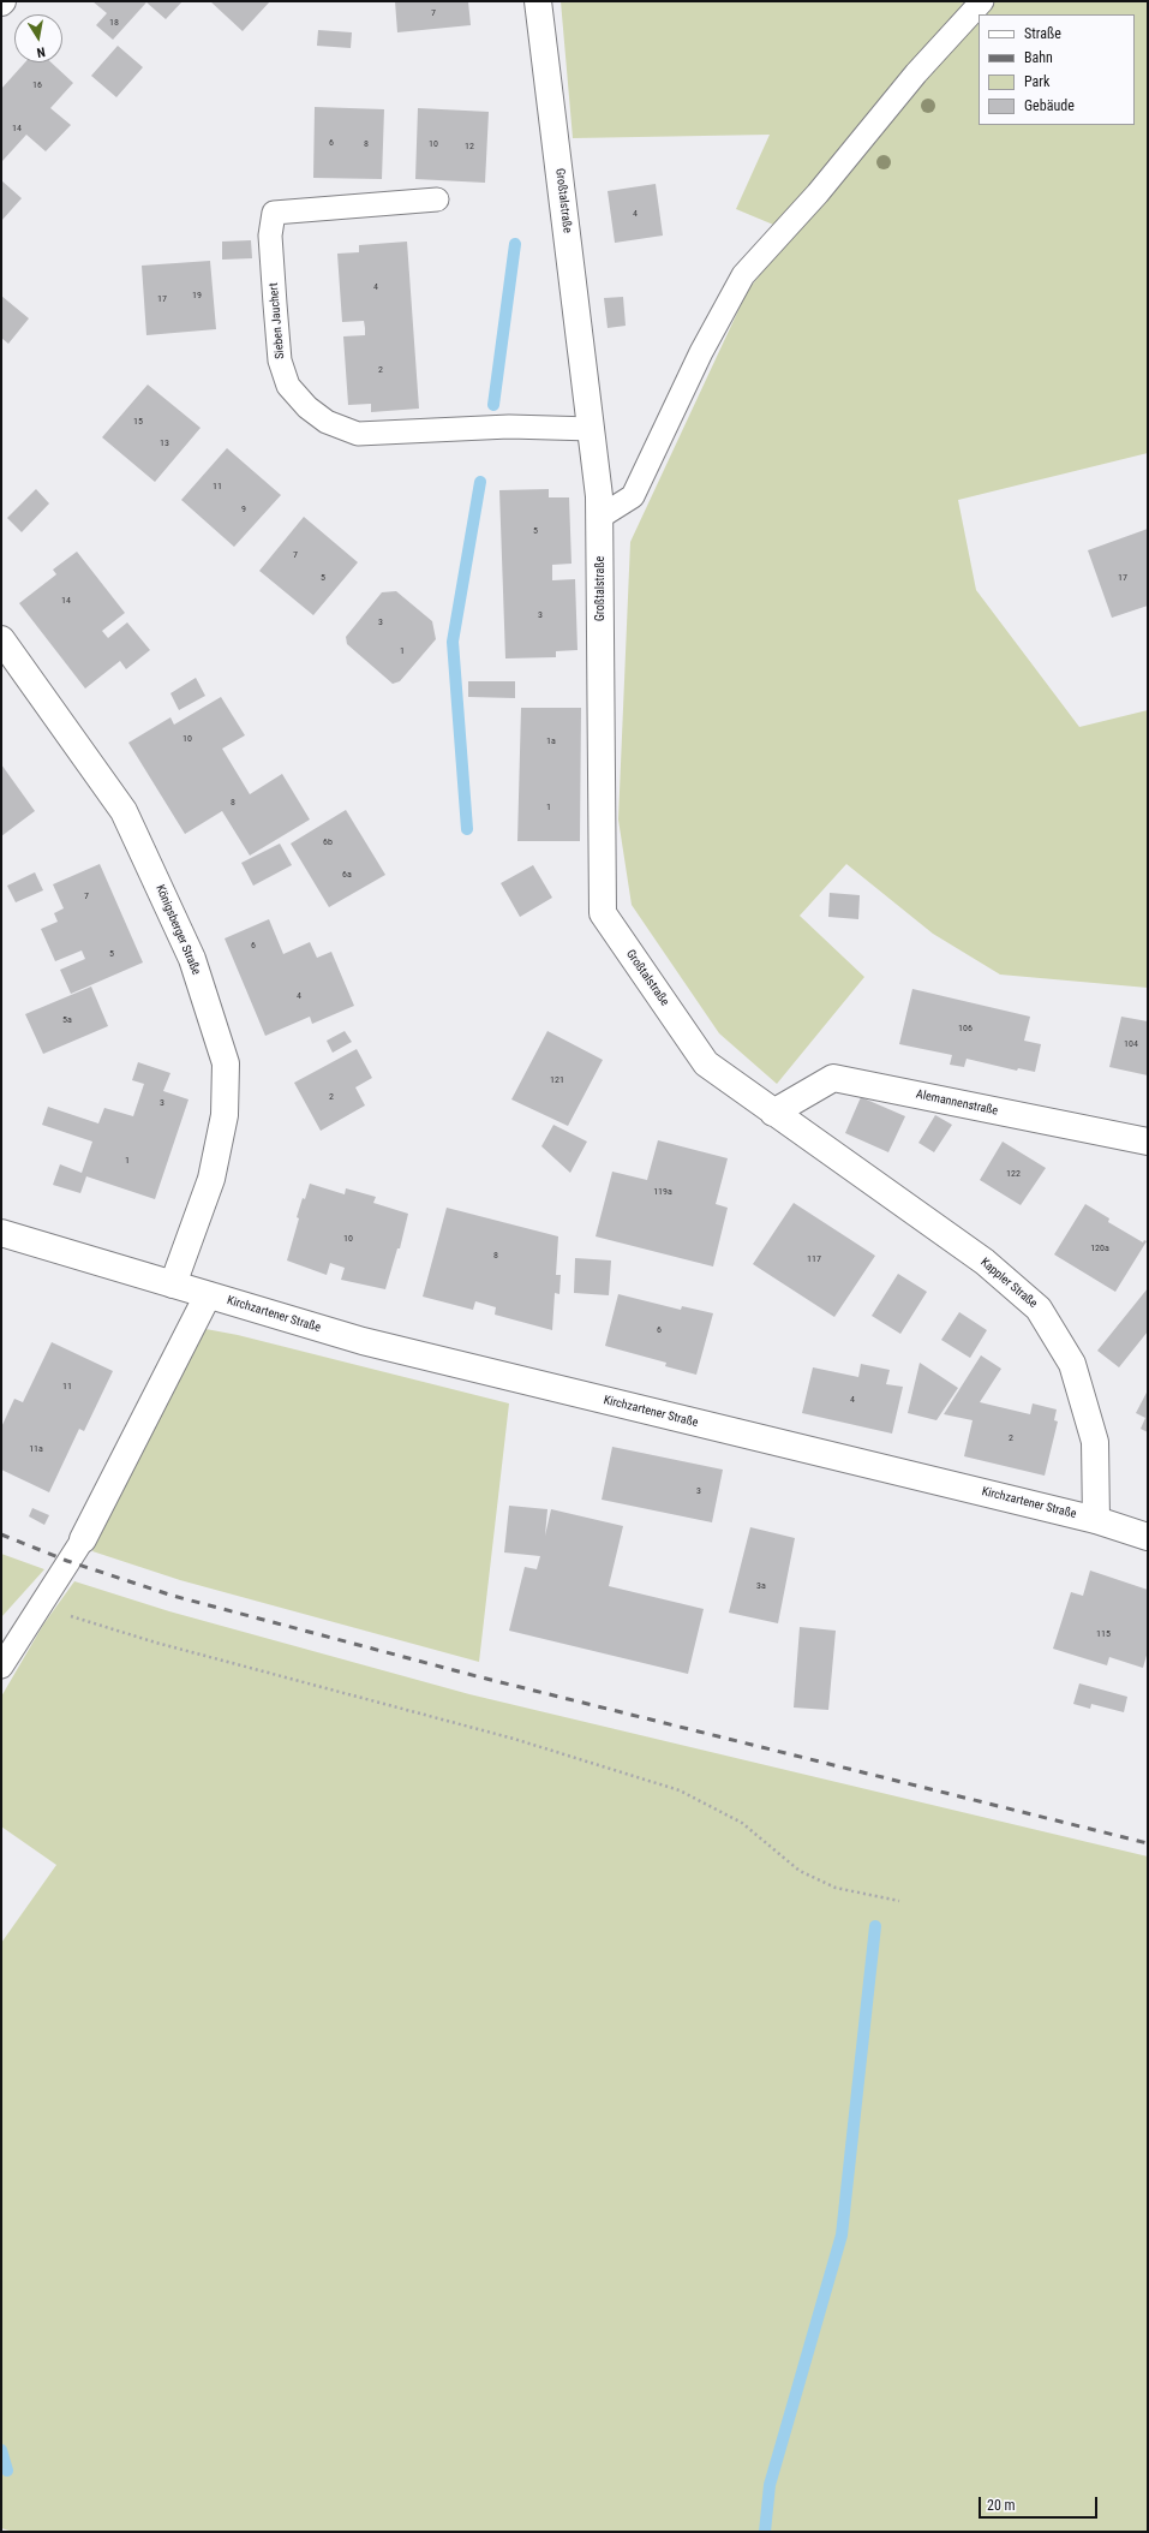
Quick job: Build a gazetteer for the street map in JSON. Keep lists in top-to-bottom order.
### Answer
{
  "streets": {
    "street": [
      "Großtalstraße",
      "Königsberger Straße",
      "Alemannenstraße",
      "Kappler Straße",
      "Kirchzartener Straße"
    ],
    "lane": ["Sieben Jauchert"]
  },
  "crossings": [
    ["Großtalstraße", "Sieben Jauchert"],
    ["Großtalstraße", "Alemannenstraße"],
    ["Großtalstraße", "Kappler Straße"],
    ["Königsberger Straße", "Kirchzartener Straße"],
    ["Alemannenstraße", "Kappler Straße"],
    ["Kappler Straße", "Kirchzartener Straße"]
  ],
  "house_numbers": [
    "7",
    "18",
    "16",
    "14",
    "6",
    "8",
    "10",
    "12",
    "4",
    "4",
    "19",
    "17",
    "2",
    "15",
    "13",
    "11",
    "9",
    "5",
    "7",
    "5",
    "17",
    "14",
    "3",
    "3",
    "1",
    "10",
    "1a",
    "8",
    "1",
    "6b",
    "6a",
    "7",
    "6",
    "5",
    "4",
    "5a",
    "106",
    "104",
    "121",
    "2",
    "3",
    "1",
    "122",
    "119a",
    "10",
    "120a",
    "8",
    "117",
    "6",
    "11",
    "4",
    "2",
    "11a",
    "3",
    "3a",
    "115"
  ],
  "legend": [
    "Straße",
    "Bahn",
    "Park",
    "Gebäude"
  ],
  "scale_bar": "20 m",
  "north": "bottom"
}
